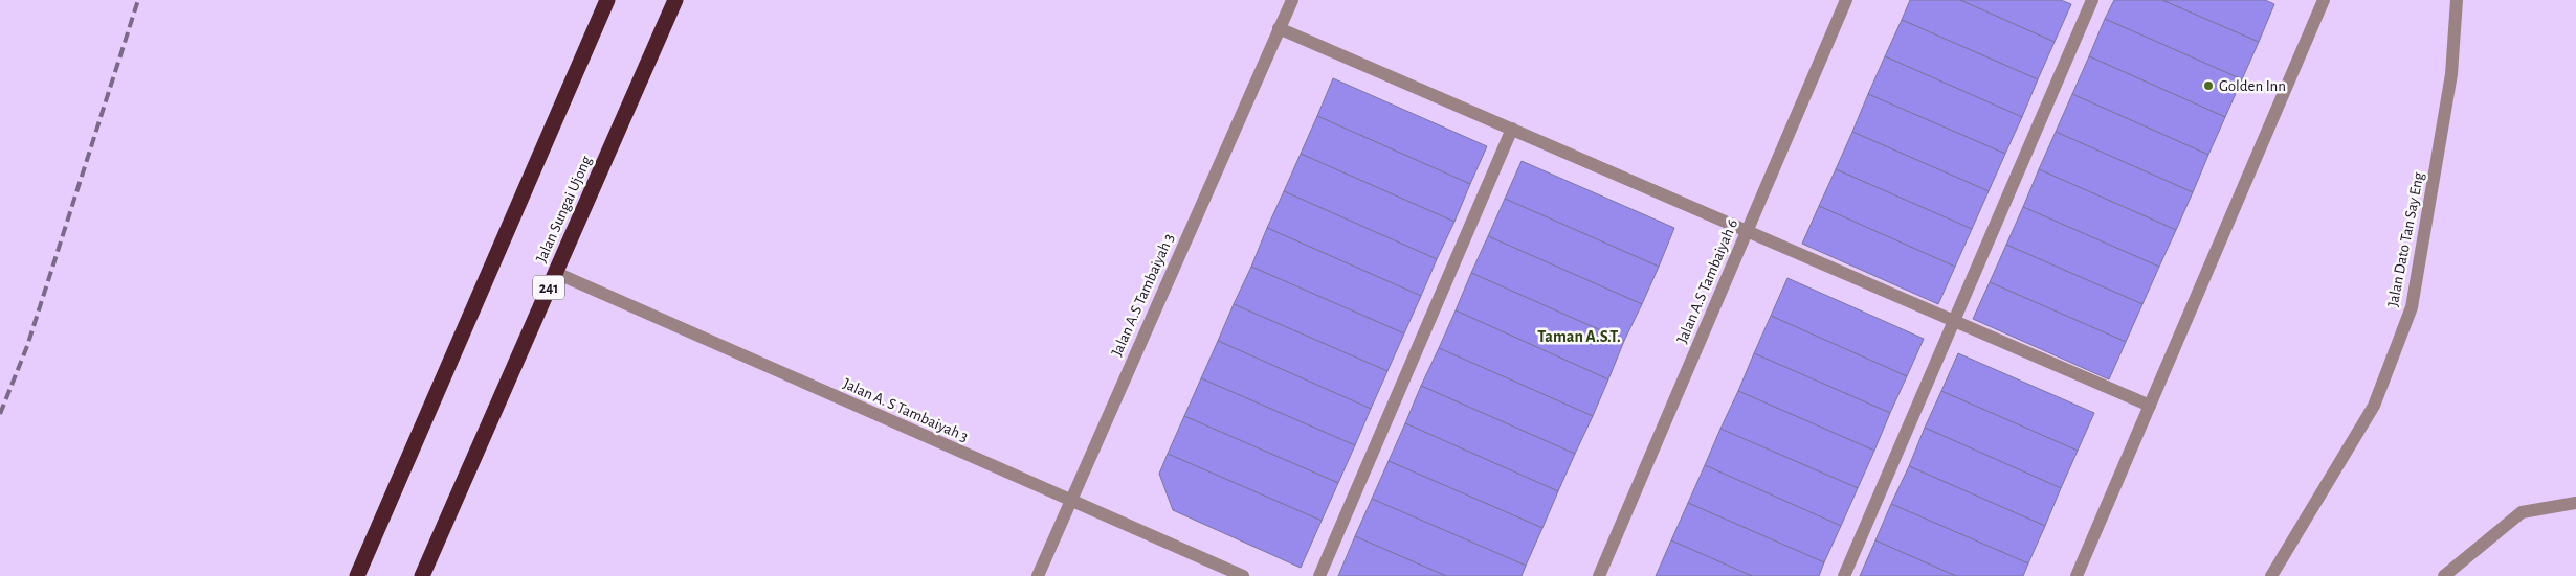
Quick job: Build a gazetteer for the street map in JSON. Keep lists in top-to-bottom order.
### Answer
{
  "streets": {
    "highway": ["Jalan Sungai Ujong", "241"],
    "street": [
      "Jalan Dato Tan Say Eng",
      "Jalan A.S Tambaiyah 6",
      "Jalan A.S Tambaiyah 3",
      "Jalan A. S Tambaiyah 3"
    ]
  },
  "crossings": [
    ["Jalan Sungai Ujong", "Jalan A. S Tambaiyah 3"],
    ["Jalan A.S Tambaiyah 3", "Jalan A. S Tambaiyah 3"]
  ],
  "districts": ["Taman A.S.T."],
  "places": ["Golden Inn"]
}
